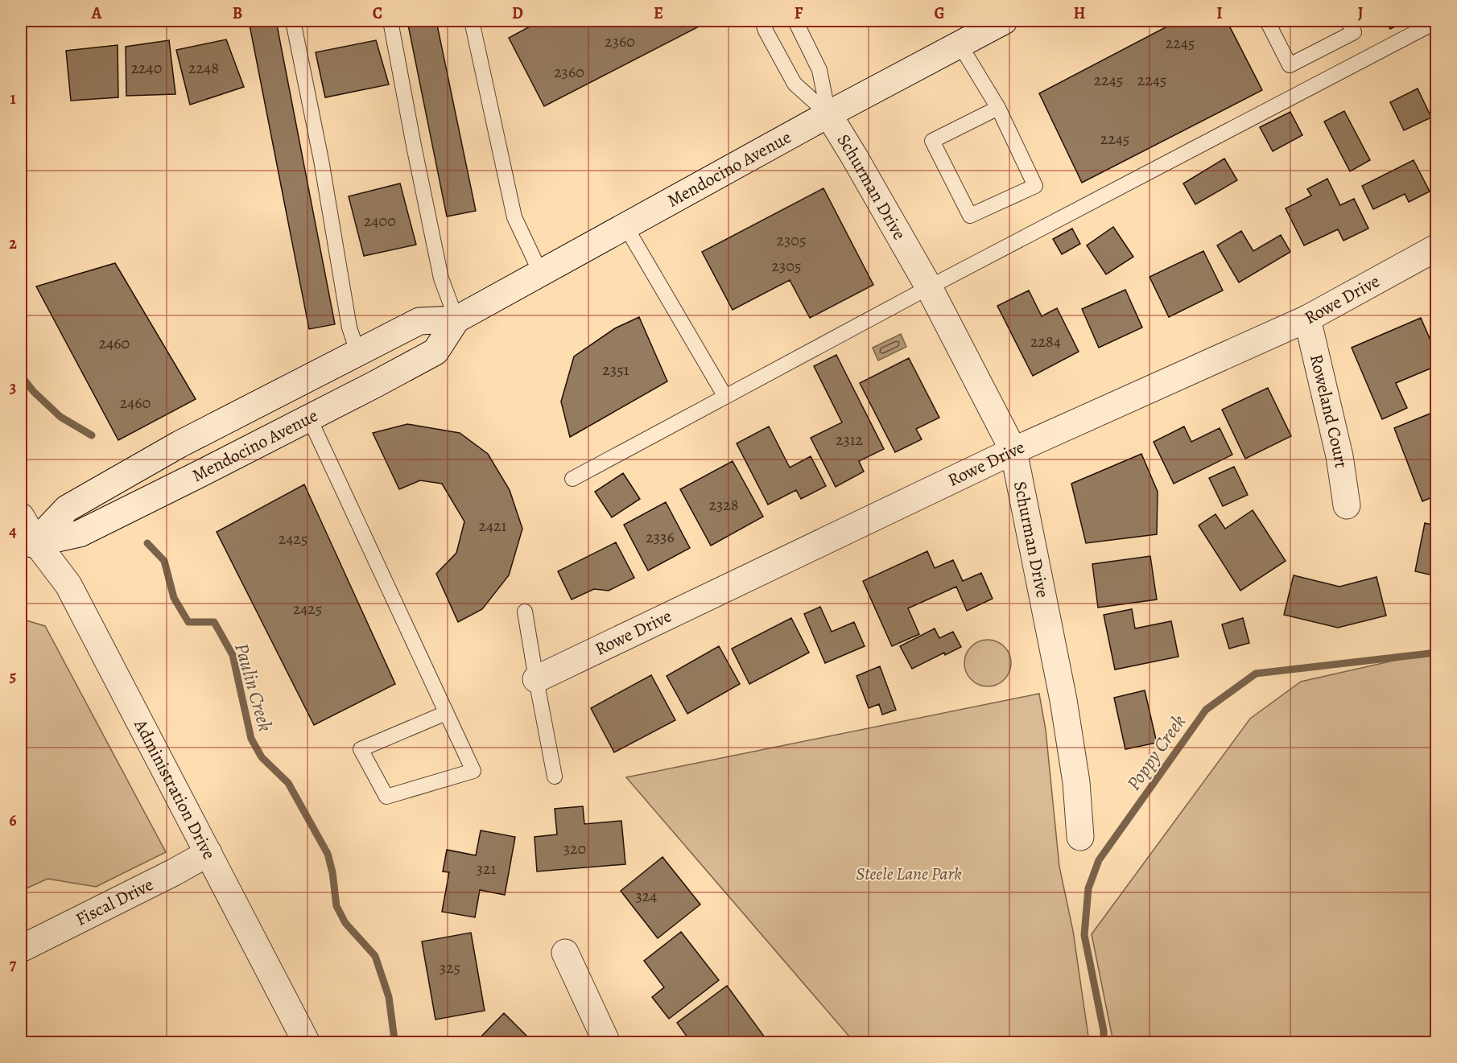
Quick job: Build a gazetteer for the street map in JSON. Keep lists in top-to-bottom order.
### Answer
{
  "streets": {
    "street": [
      "Mendocino Avenue",
      "Schurman Drive",
      "Rowe Drive",
      "Roweland Court",
      "Administration Drive",
      "Fiscal Drive"
    ]
  },
  "crossings": [
    ["Mendocino Avenue", "Schurman Drive"],
    ["Mendocino Avenue", "Administration Drive"],
    ["Schurman Drive", "Rowe Drive"],
    ["Rowe Drive", "Roweland Court"],
    ["Administration Drive", "Fiscal Drive"]
  ],
  "water": ["Paulin Creek", "Poppy Creek"],
  "parks": ["Steele Lane Park"],
  "house_numbers": [
    "2360",
    "2245",
    "2240",
    "2248",
    "2360",
    "2245",
    "2245",
    "2245",
    "2400",
    "2305",
    "2305",
    "2284",
    "2460",
    "2351",
    "2460",
    "2312",
    "2328",
    "2421",
    "2336",
    "2425",
    "2425",
    "320",
    "321",
    "324",
    "325"
  ],
  "grid": {
    "columns": [
      "A",
      "B",
      "C",
      "D",
      "E",
      "F",
      "G",
      "H",
      "I",
      "J"
    ],
    "rows": [
      "1",
      "2",
      "3",
      "4",
      "5",
      "6",
      "7"
    ]
  }
}
